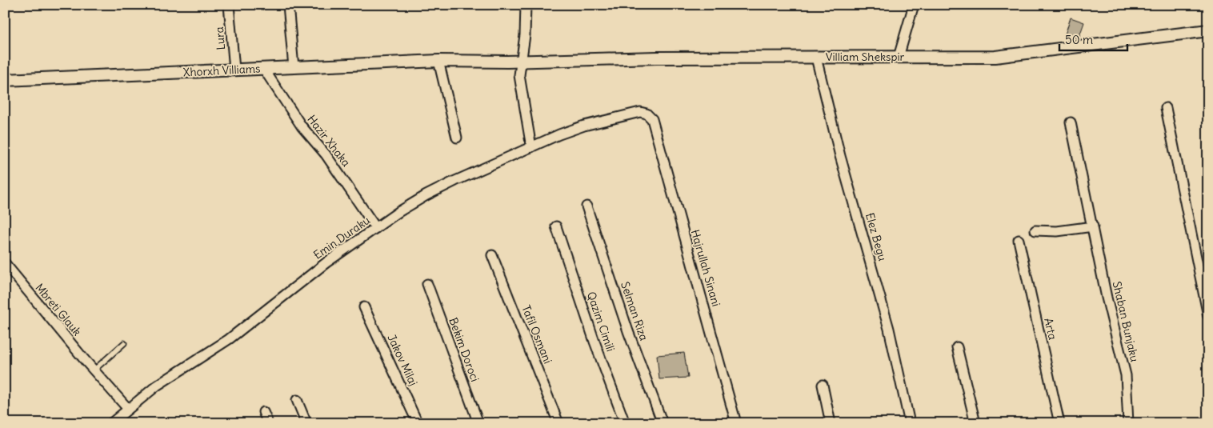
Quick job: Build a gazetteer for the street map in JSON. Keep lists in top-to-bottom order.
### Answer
{
  "streets": {
    "street": [
      "Lura",
      "Villiam Shekspir",
      "Xhorxh Villiams",
      "Hazir Xhaka",
      "Elez Begu",
      "Emin Duraku",
      "Hajrullah Sinani",
      "Mbreti Glauk",
      "Selman Riza",
      "Qazim Cimili",
      "Shaban Bunjaku",
      "Arta",
      "Tafil Osmani",
      "Bekim Doroci",
      "Jakov Milaj"
    ]
  },
  "crossings": [
    ["Lura", "Xhorxh Villiams"],
    ["Villiam Shekspir", "Xhorxh Villiams"],
    ["Villiam Shekspir", "Elez Begu"],
    ["Xhorxh Villiams", "Hazir Xhaka"],
    ["Hazir Xhaka", "Emin Duraku"],
    ["Emin Duraku", "Hajrullah Sinani"],
    ["Emin Duraku", "Mbreti Glauk"]
  ],
  "scale_bar": "50 m"
}
